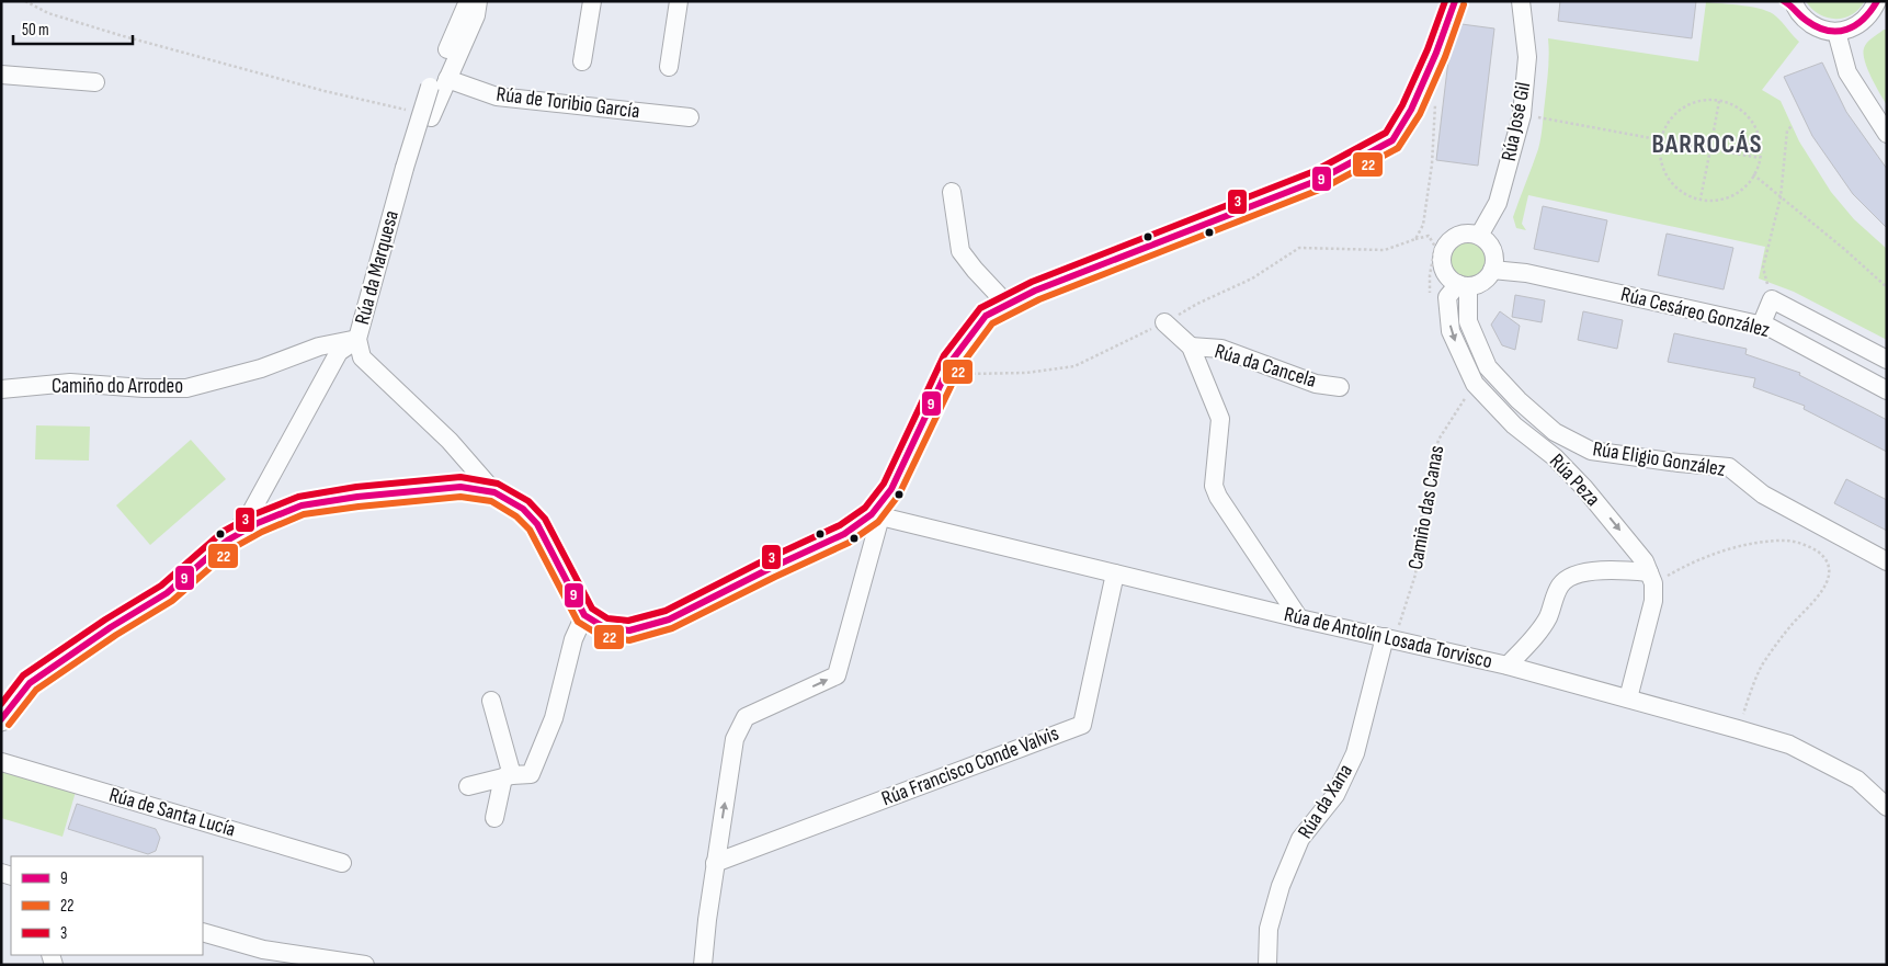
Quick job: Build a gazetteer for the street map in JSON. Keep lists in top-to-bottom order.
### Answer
{
  "streets": {
    "street": [
      "Rúa de Toribio García",
      "Rúa José Gil",
      "Rúa da Marquesa",
      "Rúa Cesáreo González",
      "Rúa da Cancela",
      "Camiño do Arrodeo",
      "Rúa Eligio González",
      "Rúa Peza",
      "Rúa de Antolín Losada Torvisco",
      "Rúa Francisco Conde Valvis",
      "Rúa da Xana",
      "Rúa de Santa Lucía"
    ],
    "path": ["Camiño das Canas"]
  },
  "crossings": [
    ["Rúa José Gil", "Rúa Cesáreo González"],
    ["Rúa José Gil", "Rúa Eligio González"],
    ["Rúa José Gil", "Rúa Peza"],
    ["Rúa da Marquesa", "Camiño do Arrodeo"],
    ["Rúa Cesáreo González", "Rúa Eligio González"],
    ["Rúa Cesáreo González", "Rúa Peza"],
    ["Rúa Eligio González", "Rúa Peza"],
    ["Rúa Peza", "Camiño das Canas"],
    ["Camiño das Canas", "Rúa de Antolín Losada Torvisco"],
    ["Camiño das Canas", "Rúa da Xana"],
    ["Rúa de Antolín Losada Torvisco", "Rúa Francisco Conde Valvis"],
    ["Rúa de Antolín Losada Torvisco", "Rúa da Xana"]
  ],
  "one_way": ["Rúa Peza"],
  "districts": ["BARROCÁS"],
  "lines": ["transit line 9", "transit line 3", "transit line 22"],
  "legend": ["9", "22", "3"],
  "scale_bar": "50 m"
}
